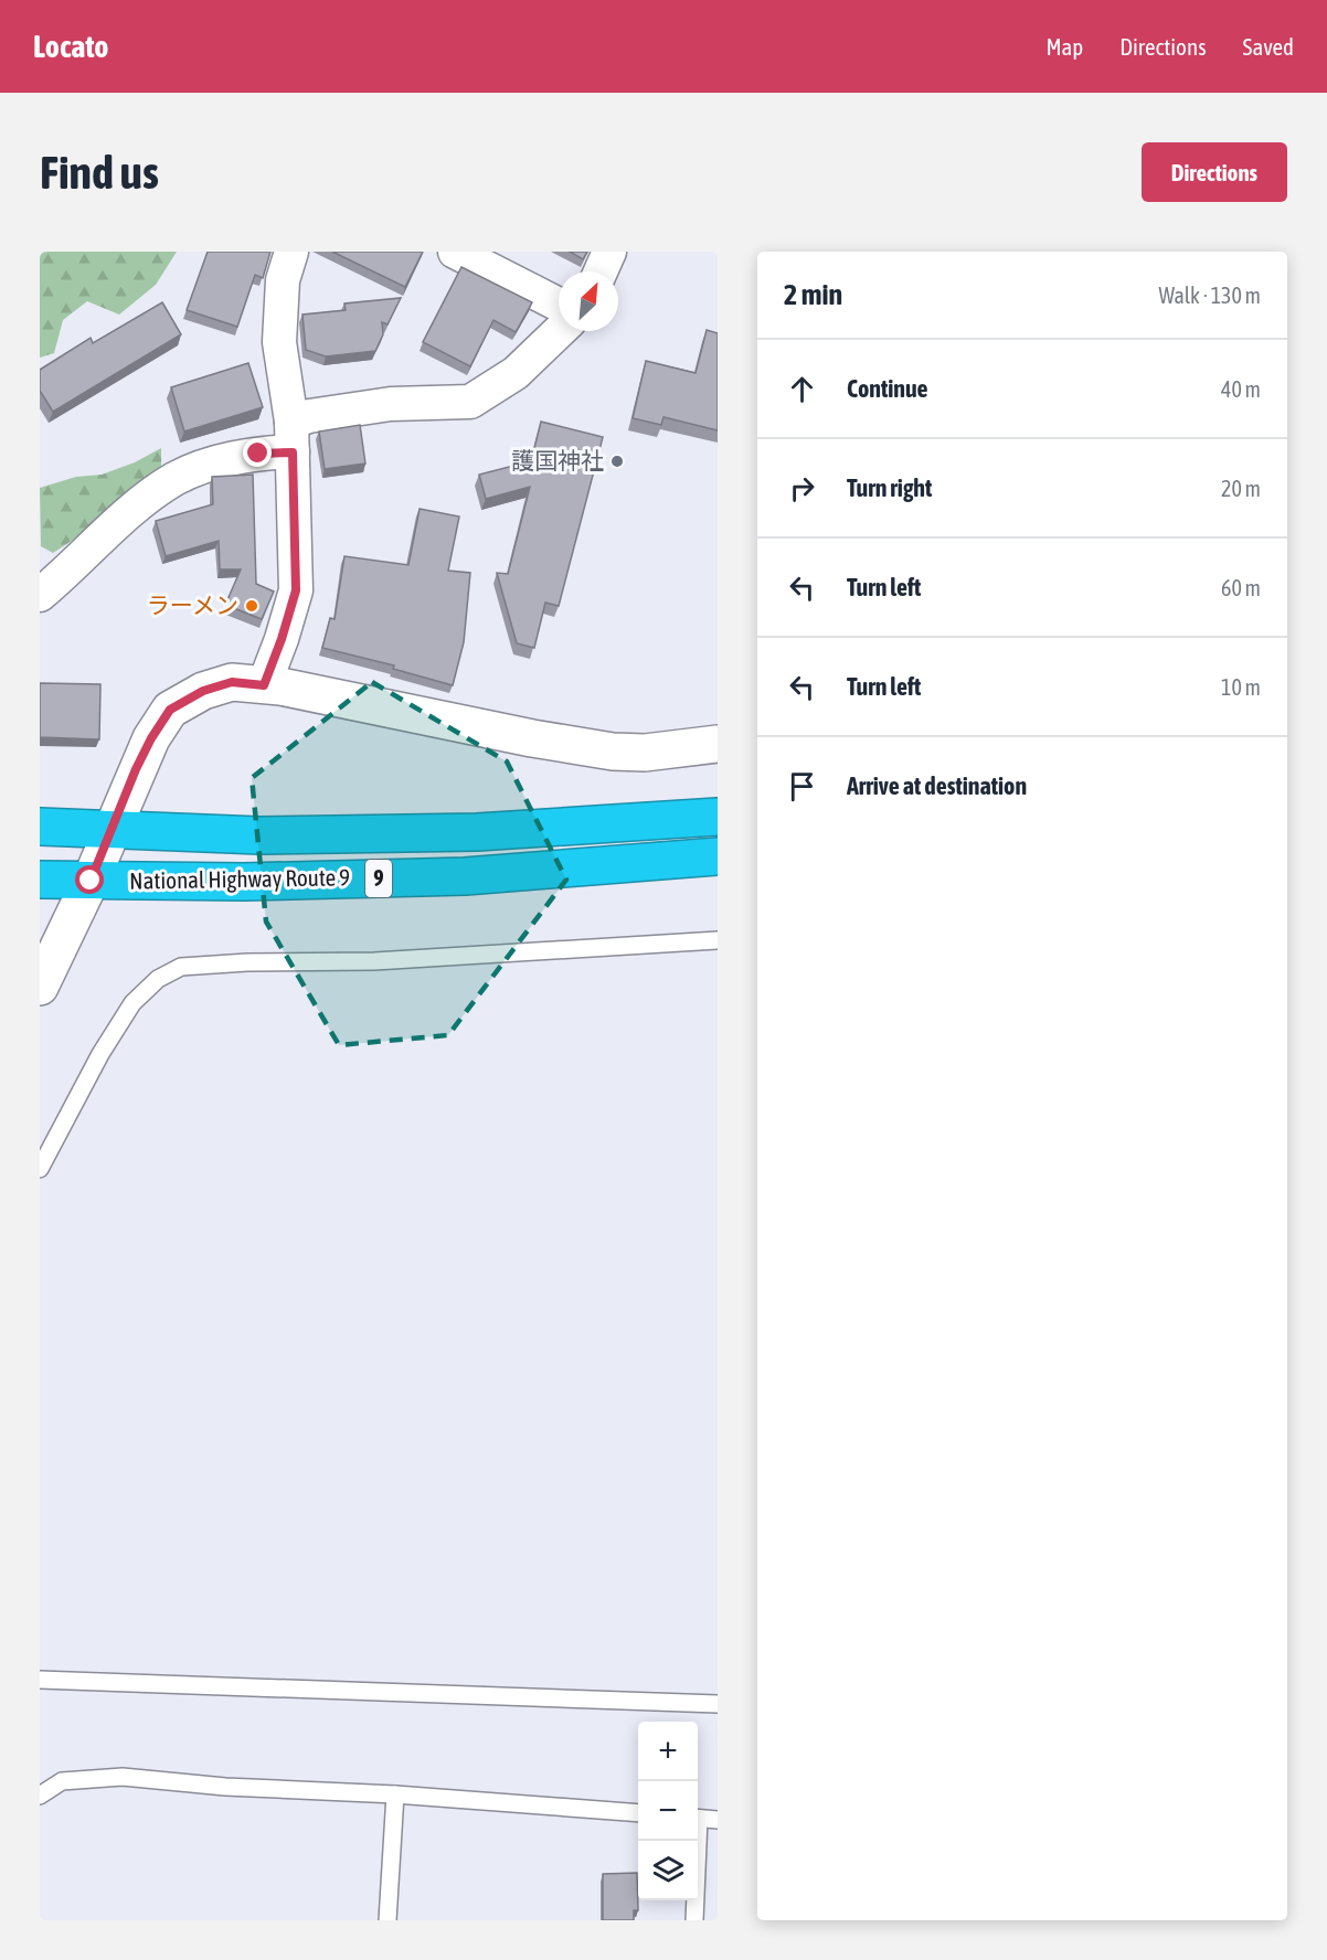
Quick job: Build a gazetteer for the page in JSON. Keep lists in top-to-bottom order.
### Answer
{
  "streets": {
    "highway": ["9", "National Highway Route 9"]
  },
  "places": ["護国神社", "ラーメン"],
  "north": "top right",
  "page": {
    "header": "Locato",
    "nav": ["Map", "Directions", "Saved"],
    "buttons": "Directions",
    "title": "Find us",
    "heading": ["2 min", "Walk · 130 m"],
    "list": [
      ["Continue", "40 m"],
      ["Turn right", "20 m"],
      ["Turn left", "60 m"],
      ["Turn left", "10 m"],
      "Arrive at destination"
    ],
    "map_buttons": ["+", "−"]
  }
}
